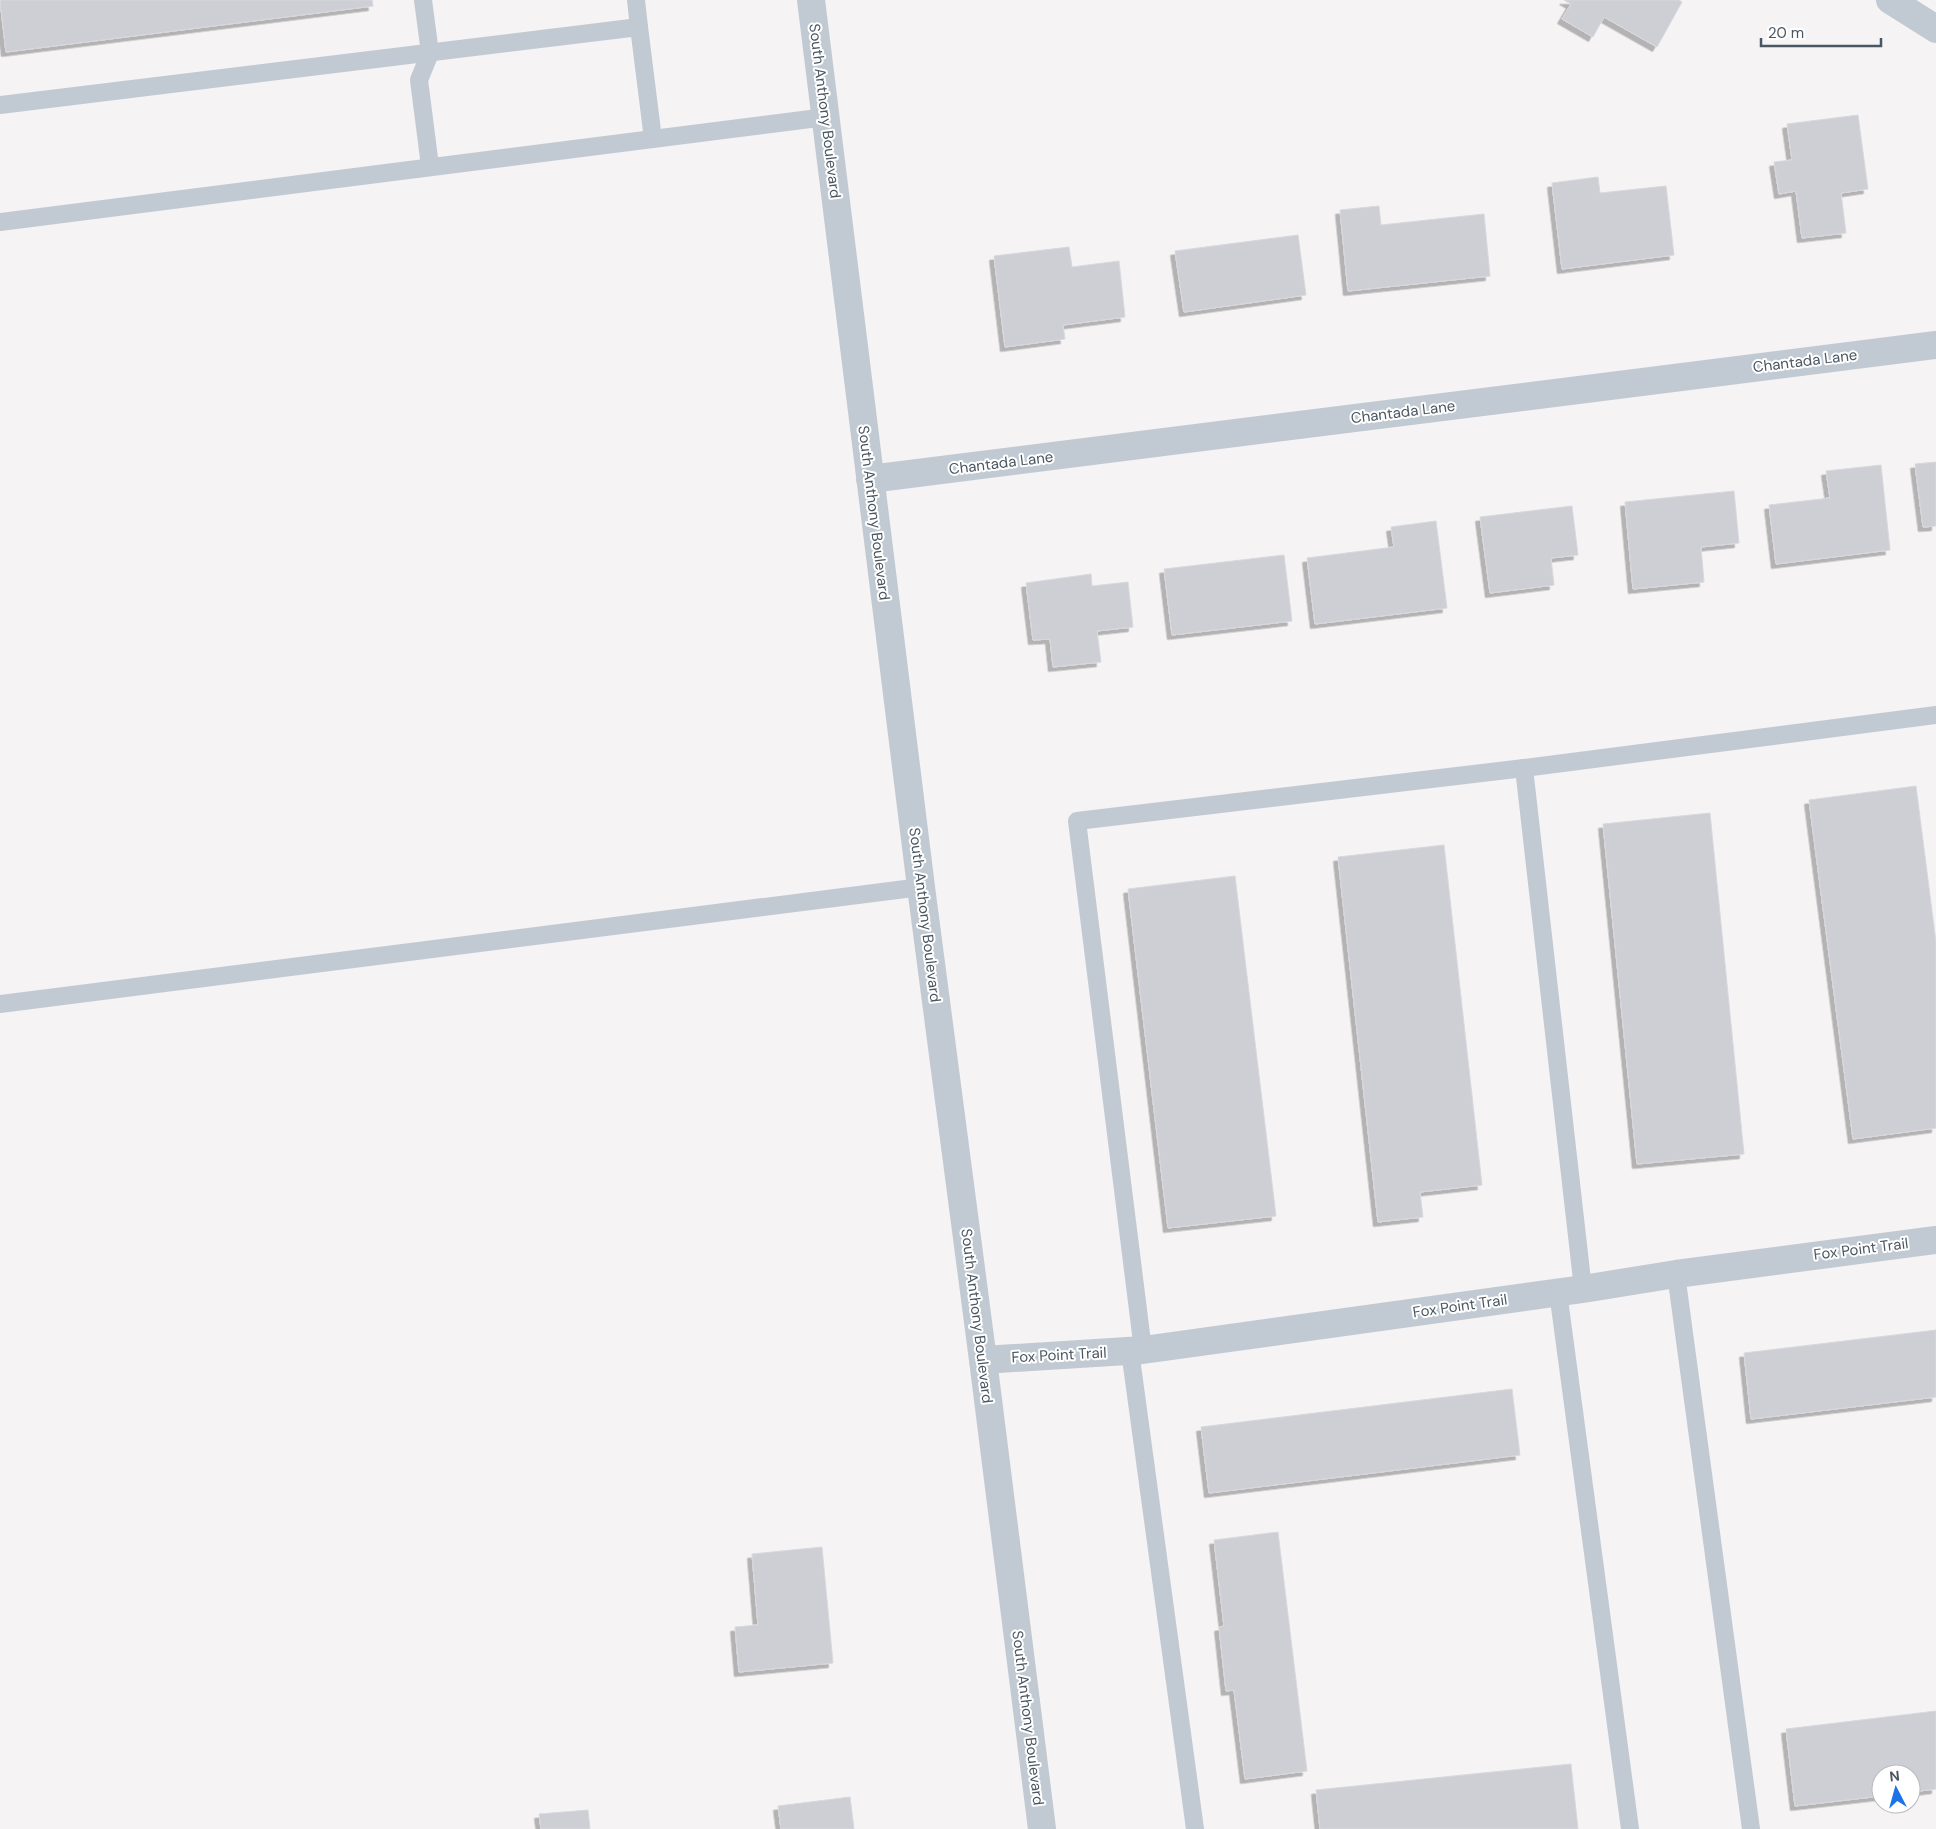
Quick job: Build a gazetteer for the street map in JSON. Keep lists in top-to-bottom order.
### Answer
{
  "streets": {
    "street": ["South Anthony Boulevard", "Chantada Lane", "Fox Point Trail"]
  },
  "crossings": [
    ["South Anthony Boulevard", "Chantada Lane"],
    ["South Anthony Boulevard", "Fox Point Trail"]
  ],
  "scale_bar": "20 m",
  "north": "top"
}
